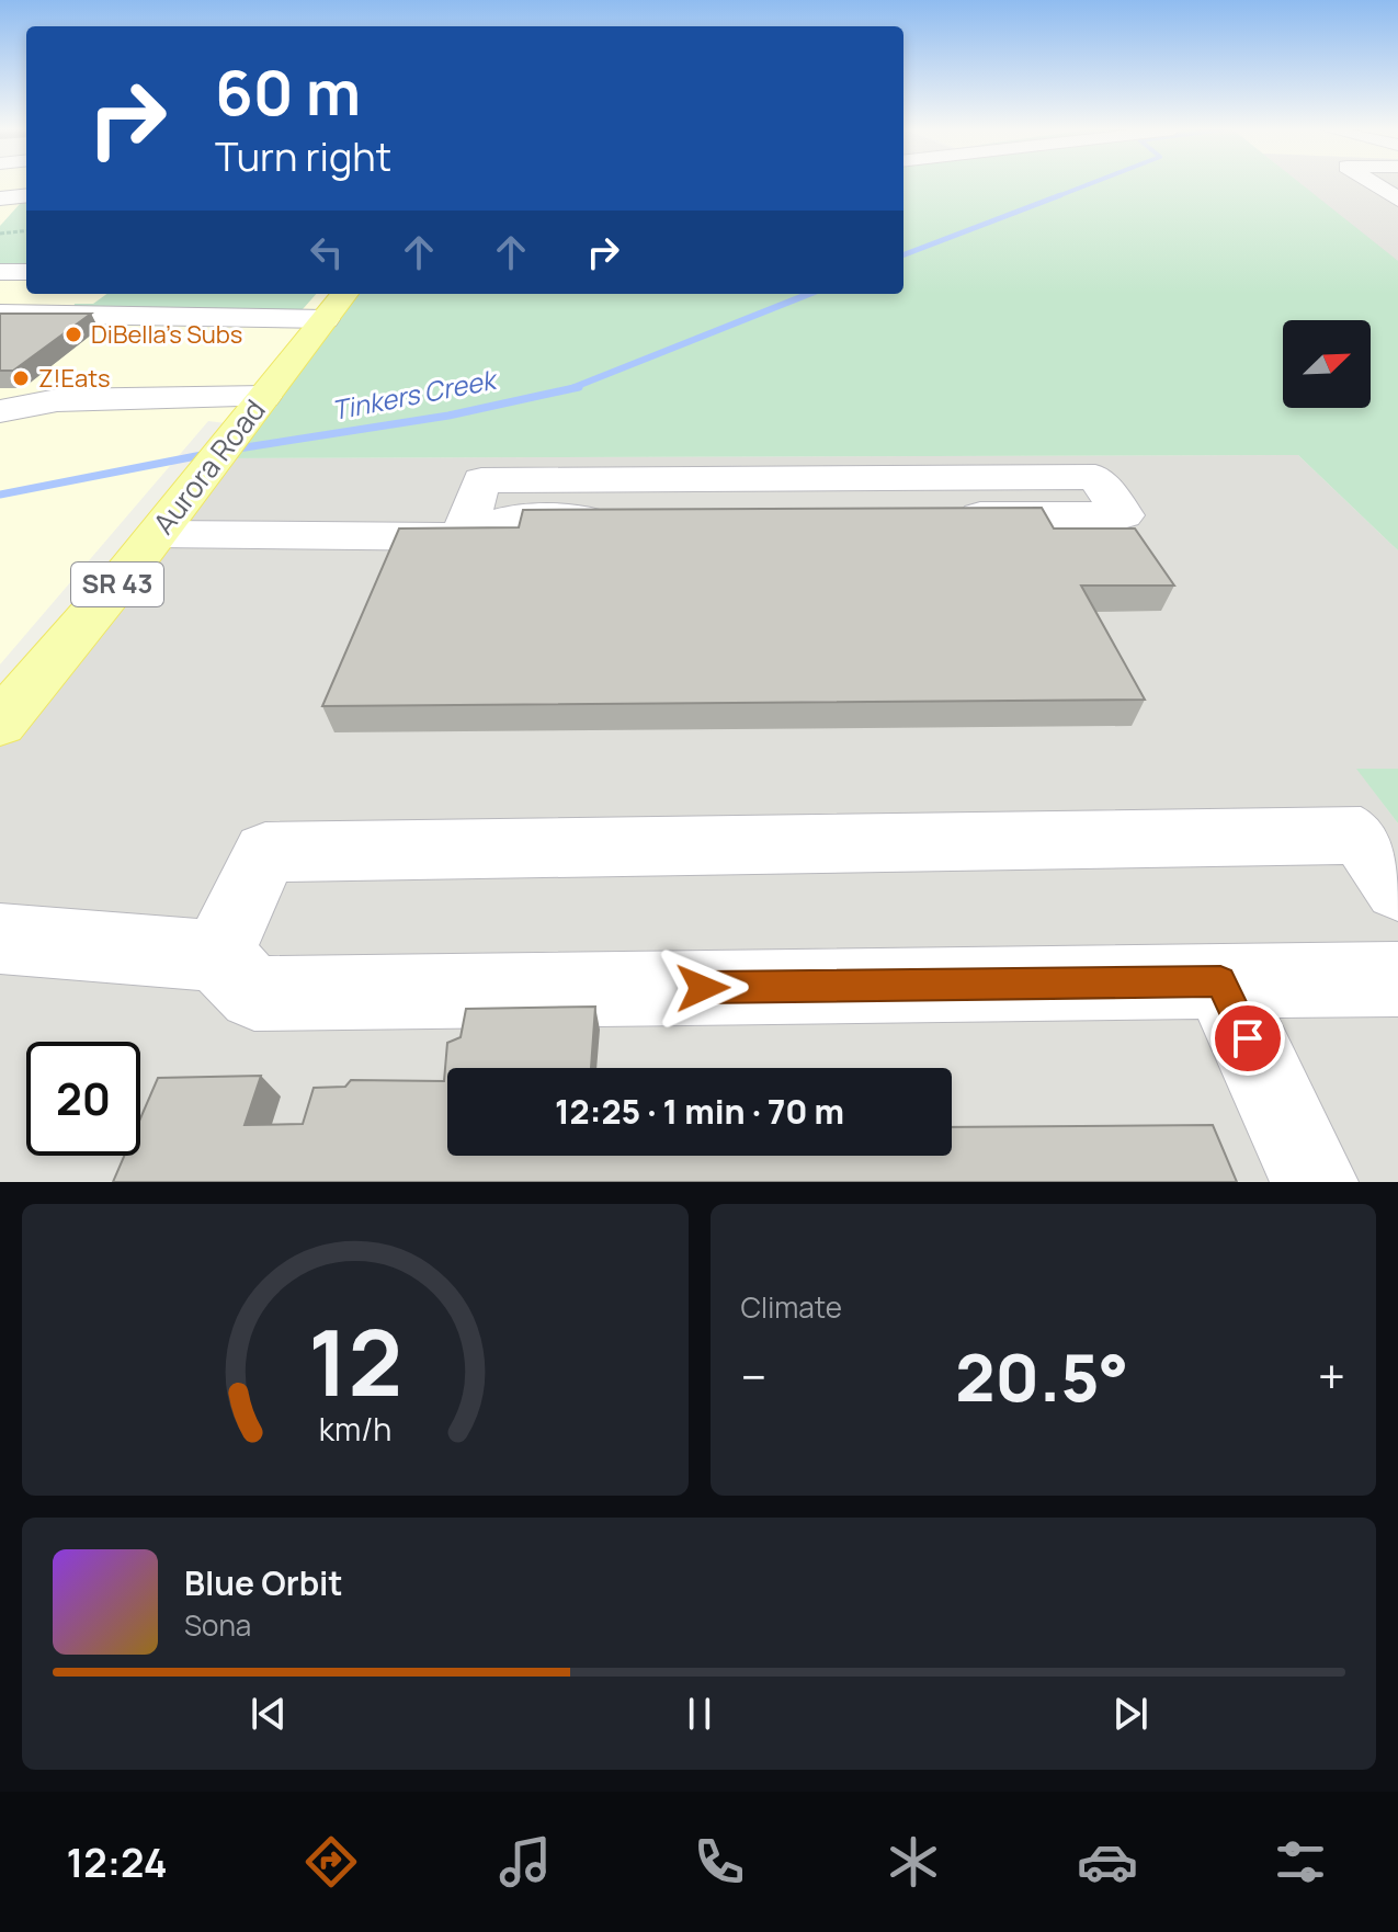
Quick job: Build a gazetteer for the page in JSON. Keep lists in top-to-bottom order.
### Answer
{
  "streets": {
    "main road": ["Aurora Road", "SR 43"]
  },
  "water": ["Tinkers Creek"],
  "places": ["DiBella's Subs", "Z!Eats"],
  "north": "top right",
  "page": {
    "turn": ["60 m", "Turn right"],
    "limit": "20",
    "trip": "12:25 · 1 min · 70 m",
    "tile": "Climate",
    "heat": ["−", "20.5°", "+"],
    "song": ["Blue Orbit", "Sona"],
    "tabs": "12:24",
    "gauge": ["12", "km/h"]
  }
}
